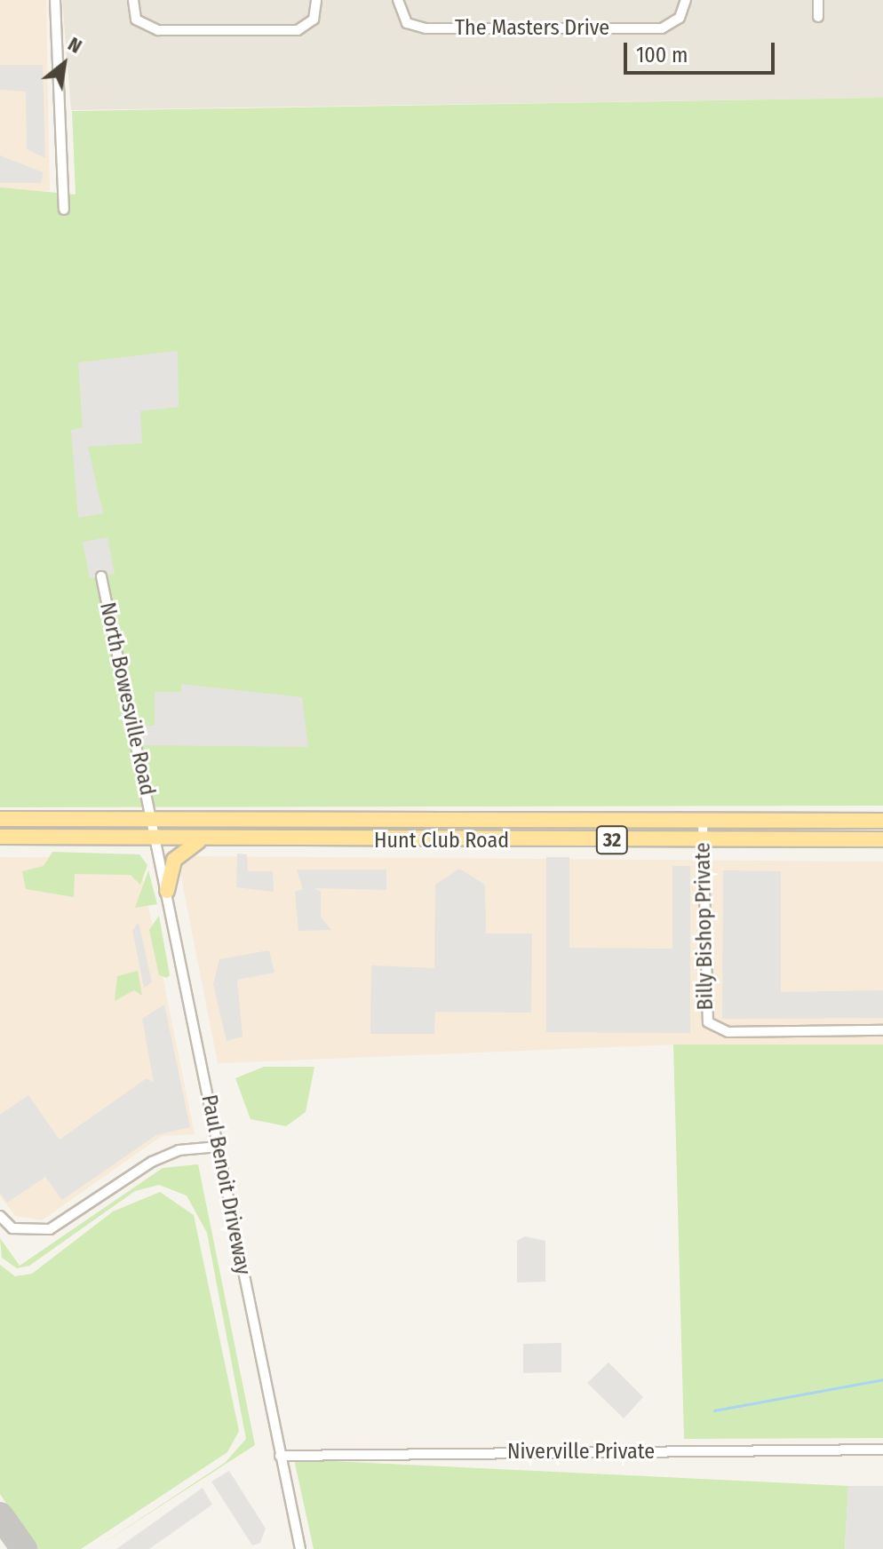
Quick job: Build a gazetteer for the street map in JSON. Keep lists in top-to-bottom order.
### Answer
{
  "streets": {
    "main road": ["32", "Hunt Club Road"],
    "street": [
      "The Masters Drive",
      "North Bowesville Road",
      "Billy Bishop Private",
      "Paul Benoit Driveway",
      "Niverville Private"
    ]
  },
  "crossings": [
    ["North Bowesville Road", "Hunt Club Road"],
    ["North Bowesville Road", "Paul Benoit Driveway"],
    ["Hunt Club Road", "Billy Bishop Private"],
    ["Hunt Club Road", "Paul Benoit Driveway"],
    ["Paul Benoit Driveway", "Niverville Private"]
  ],
  "scale_bar": "100 m",
  "north": "top right"
}
